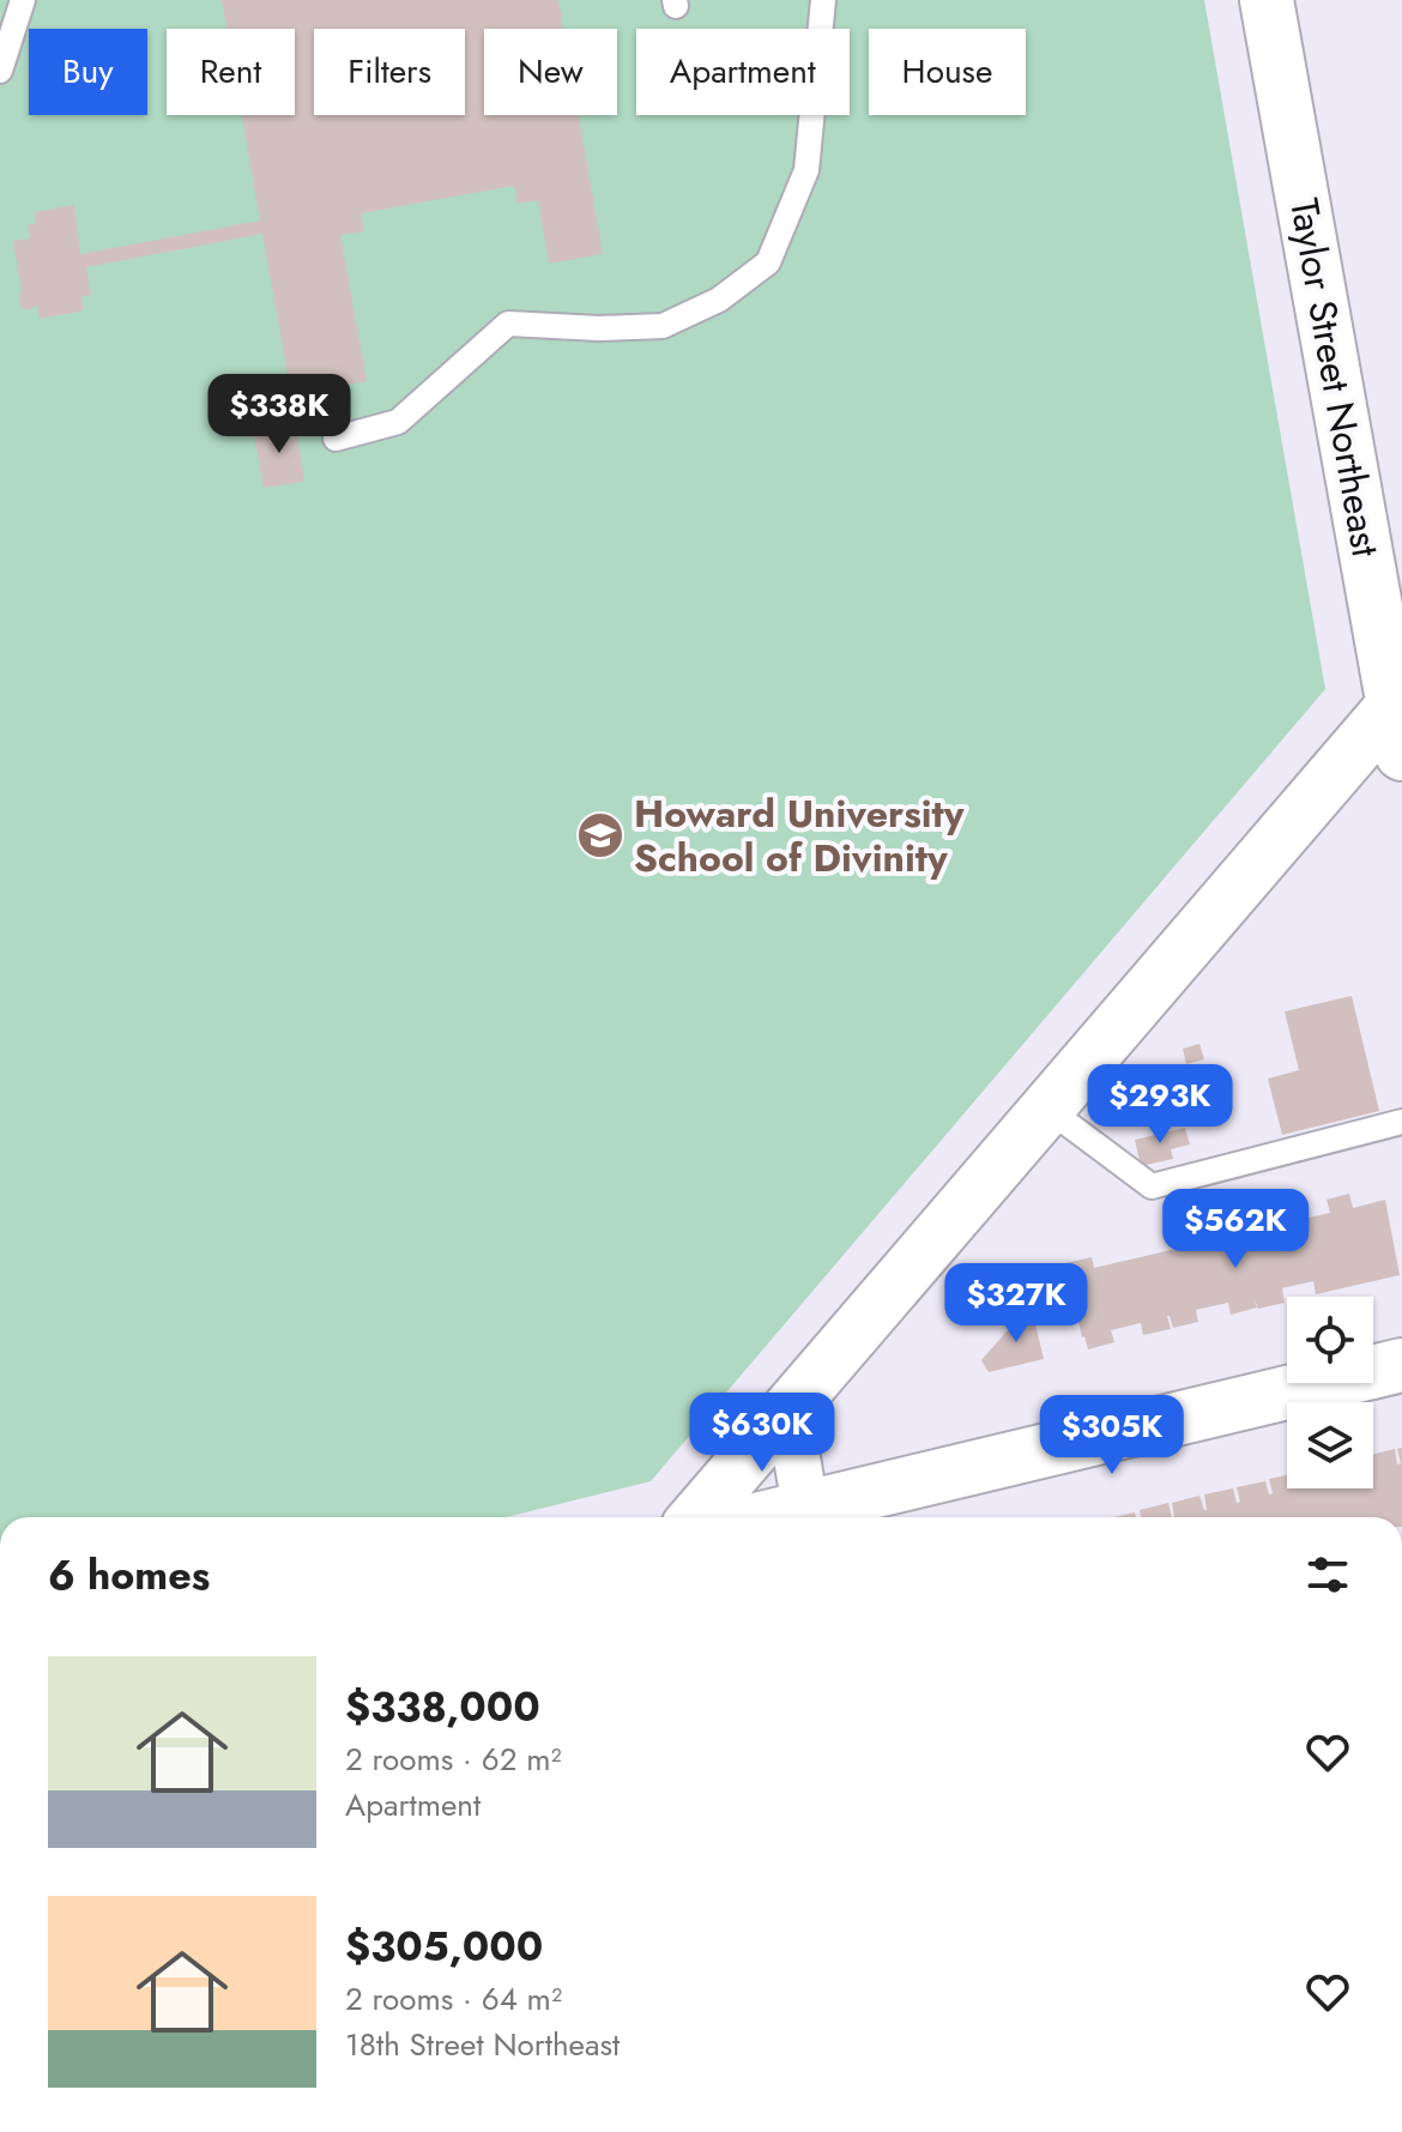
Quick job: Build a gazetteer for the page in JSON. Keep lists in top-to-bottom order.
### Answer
{
  "streets": {
    "street": ["Taylor Street Northeast"]
  },
  "places": {
    "school or university": ["Howard University School of Divinity"]
  },
  "page": {
    "chip": [
      "Buy",
      "Rent",
      "Filters",
      "New",
      "Apartment",
      "House"
    ],
    "price": [
      "$338K",
      "$293K",
      "$562K",
      "$327K",
      "$630K",
      "$305K"
    ],
    "heading": "6 homes",
    "list": [
      {
        "name": "$338,000",
        "note": "2 rooms · 62 m² · Apartment"
      },
      {
        "name": "$305,000",
        "note": "2 rooms · 64 m² · 18th Street Northeast"
      }
    ]
  }
}
